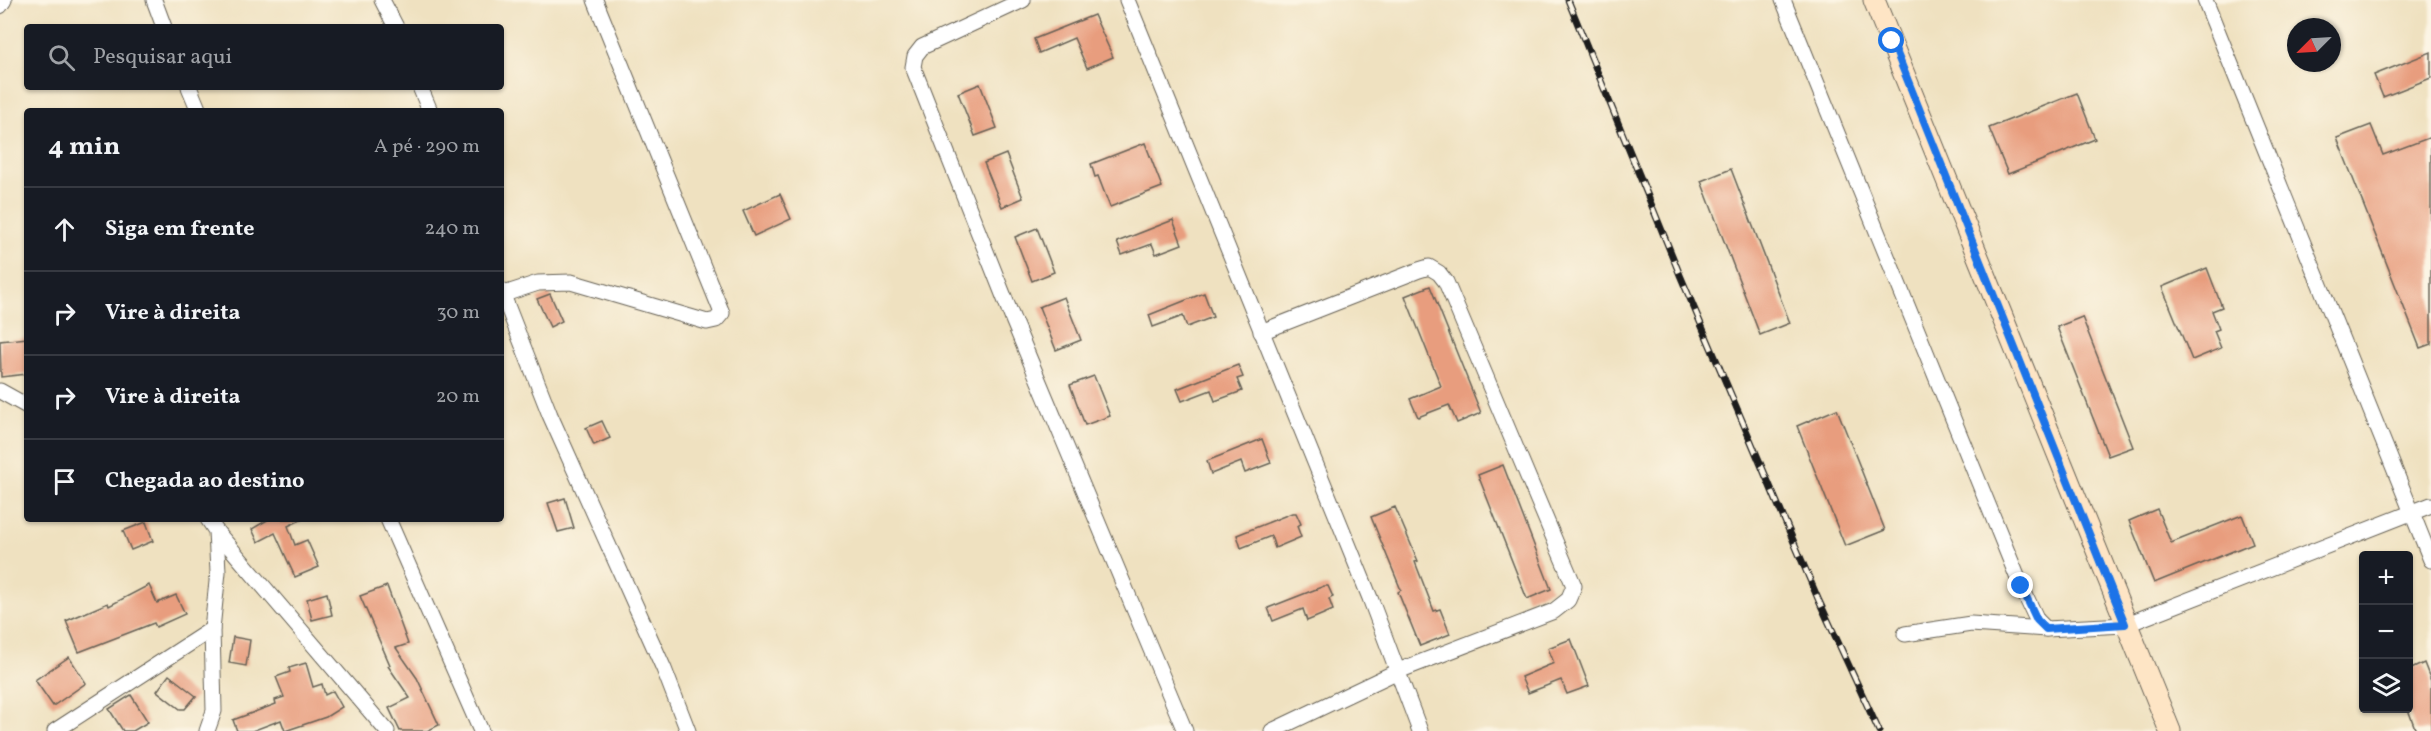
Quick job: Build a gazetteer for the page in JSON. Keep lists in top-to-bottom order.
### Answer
{
  "north": "bottom left",
  "page": {
    "search": "Pesquisar aqui",
    "heading": ["4 min", "A pé · 290 m"],
    "list": [
      ["Siga em frente", "240 m"],
      ["Vire à direita", "30 m"],
      ["Vire à direita", "20 m"],
      "Chegada ao destino"
    ],
    "map_buttons": ["+", "−"]
  }
}
